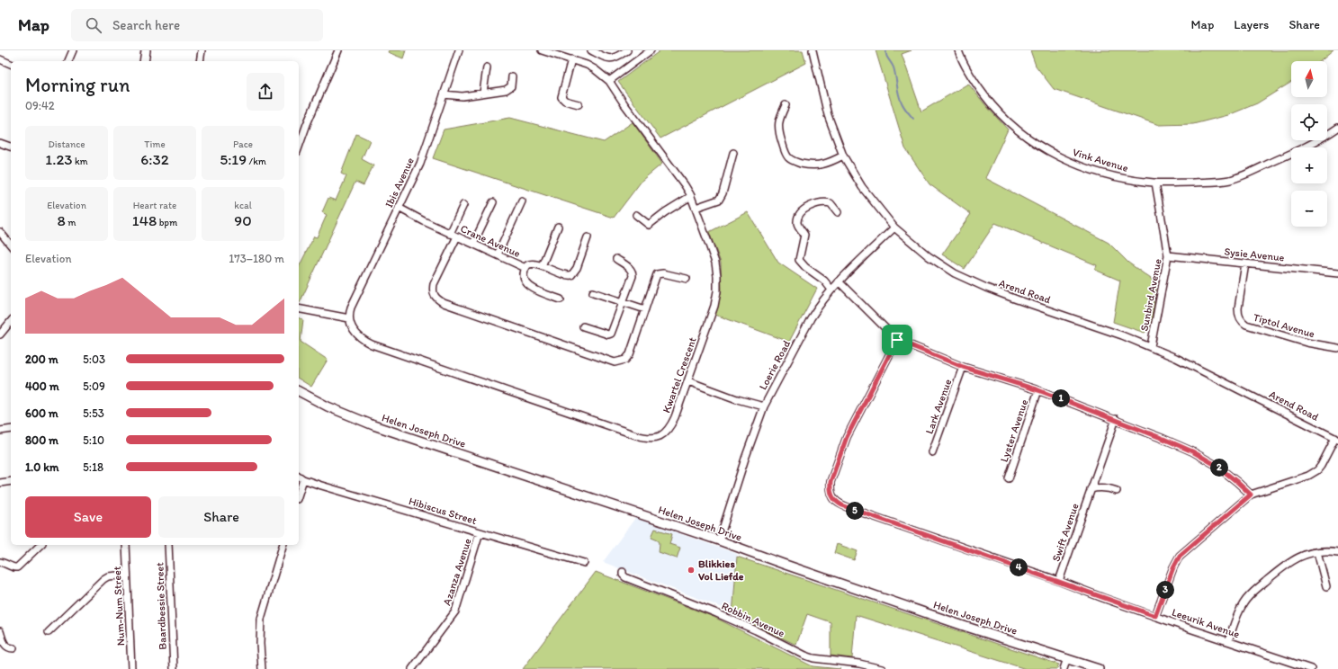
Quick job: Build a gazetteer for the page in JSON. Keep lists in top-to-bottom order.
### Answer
{
  "streets": {
    "street": [
      "Vink Avenue",
      "Ibis Avenue",
      "Crane Avenue",
      "Sysie Avenue",
      "Arend Road",
      "Sunbird Avenue",
      "Tiptol Avenue",
      "Loerie Road",
      "Kwartel Crescent",
      "Lark Avenue",
      "Helen Joseph Drive",
      "Lyster Avenue",
      "Hibiscus Street",
      "Swift Avenue",
      "Azanza Avenue",
      "Num-Num Street",
      "Baardbessie Street",
      "Robbin Avenue",
      "Leeurik Avenue"
    ]
  },
  "crossings": [
    ["Vink Avenue", "Sunbird Avenue"],
    ["Ibis Avenue", "Crane Avenue"],
    ["Ibis Avenue", "Kwartel Crescent"],
    ["Sysie Avenue", "Sunbird Avenue"],
    ["Sysie Avenue", "Tiptol Avenue"],
    ["Arend Road", "Sunbird Avenue"],
    ["Arend Road", "Loerie Road"],
    ["Loerie Road", "Helen Joseph Drive"],
    ["Hibiscus Street", "Azanza Avenue"],
    ["Swift Avenue", "Leeurik Avenue"]
  ],
  "places": ["Blikkies Vol Liefde"],
  "north": "top",
  "page": {
    "header": "Map",
    "search": "Search here",
    "nav": ["Map", "Layers", "Share"],
    "map_buttons": ["+", "−"],
    "heading": ["Morning run", "09:42"],
    "stats": [
      ["Distance", "1.23 km"],
      ["Time", "6:32"],
      ["Pace", "5:19 /km"],
      ["Elevation", "8 m"],
      ["Heart rate", "148 bpm"],
      ["kcal", "90"]
    ],
    "chart": ["Elevation", "173–180 m"],
    "list": [
      {
        "name": "200 m",
        "note": "5:03"
      },
      {
        "name": "400 m",
        "note": "5:09"
      },
      {
        "name": "600 m",
        "note": "5:53"
      },
      {
        "name": "800 m",
        "note": "5:10"
      },
      {
        "name": "1.0 km",
        "note": "5:18"
      }
    ],
    "pins": [
      "1",
      "2",
      "5",
      "4",
      "3"
    ],
    "buttons": ["Save", "Share"]
  }
}
